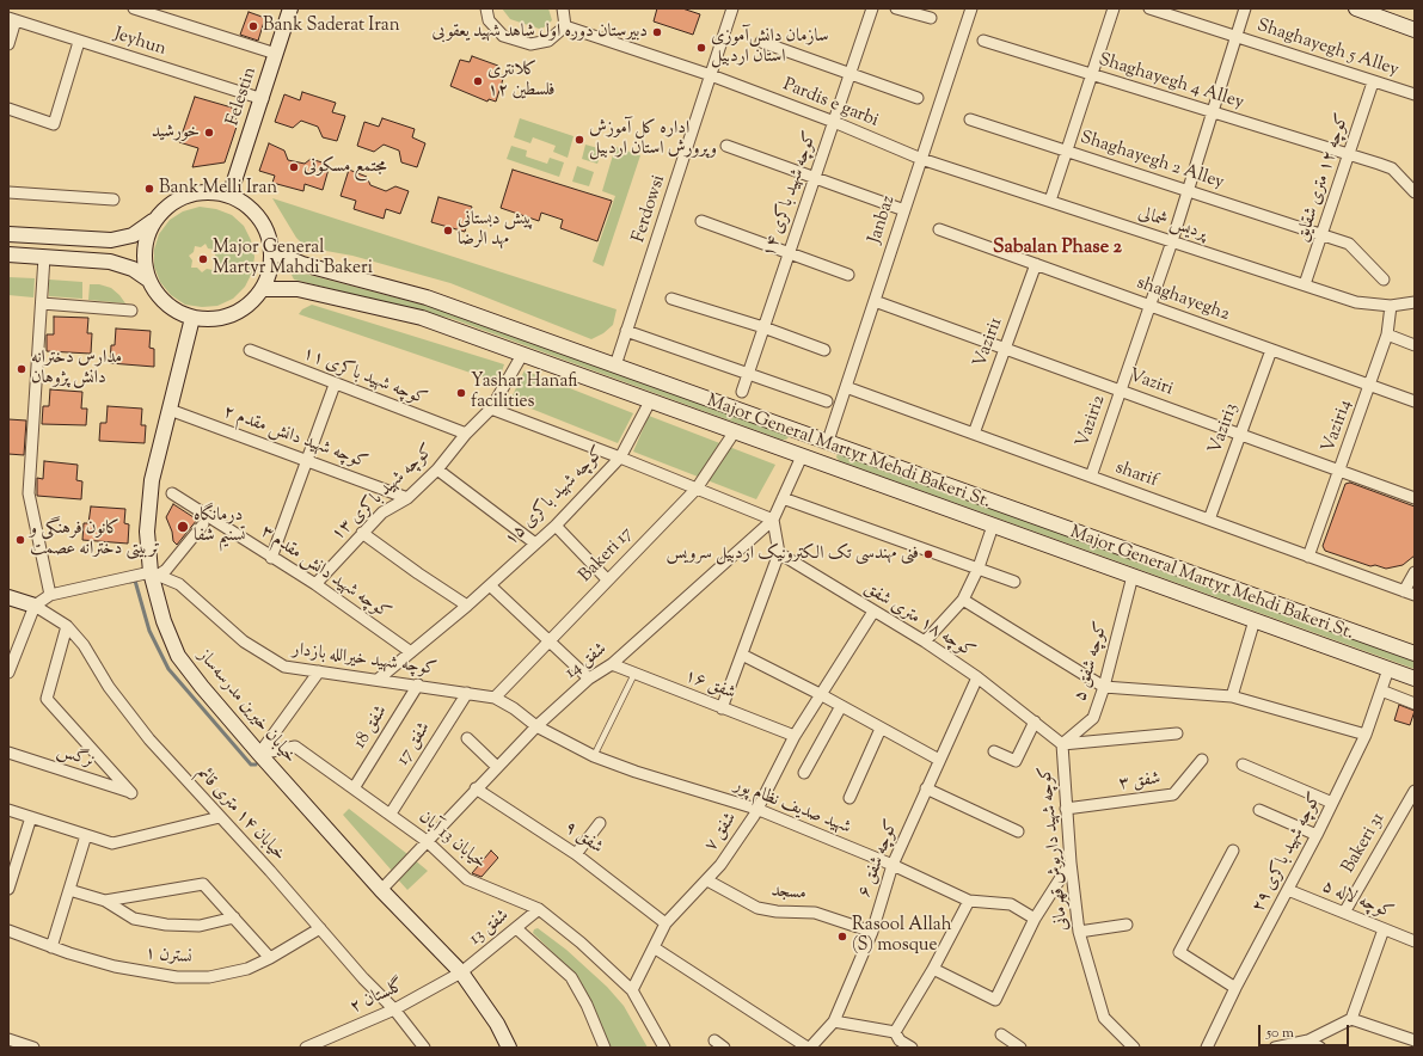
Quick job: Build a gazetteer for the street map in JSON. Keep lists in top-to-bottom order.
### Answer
{
  "streets": {
    "main road": ["Felestin", "Major General Martyr Mehdi Bakeri St.", "خیابان خیرین مدرسه‌ساز"],
    "street": [
      "Jeyhun",
      "Shaghayegh 5 Alley",
      "Shaghayegh 4 Alley",
      "Pardis e garbi",
      "Shaghayegh 2 Alley",
      "کوچه ۱۲ متری شقایق",
      "کوچه شهید باکری ۱۴",
      "Ferdowsi",
      "Janbaz",
      "پردیس شمالی",
      "shaghayegh2",
      "Vaziri1",
      "کوچه شهید باکری ۱۱",
      "Vaziri",
      "Vaziri2",
      "Vaziri4",
      "Vaziri3",
      "کوچه شهید دانش مقدم ۲",
      "sharif",
      "کوچه شهید باکری ۱۳",
      "کوچه شهید باکری ۱۵",
      "Bakeri 17",
      "کوچه شهید دانش مقدم ۳",
      "کوچه ۱۸ متری شفق",
      "کوچه شهید خیرالله بازدار",
      "شفق 14",
      "کوچه شفق ۵",
      "شفق ۱۶",
      "شفق 18",
      "شفق 17",
      "نرگس",
      "شفق ۳",
      "شهید صدیف نظام پور",
      "خیابان ۱۴ متری قائم",
      "شفق ۷",
      "شفق ۹",
      "خیابان 13 آبان",
      "Bakeri 31",
      "کوچه شهید داریوش قهرمانی",
      "کوچه شهید باکری ۲۹",
      "کوچه شفق ۶",
      "مسجد",
      "کوچه لاله ۵",
      "شفق 13",
      "نسترن ۱",
      "گلستان ۲"
    ]
  },
  "crossings": [
    ["Jeyhun", "Felestin"],
    ["Shaghayegh 5 Alley", "کوچه ۱۲ متری شقایق"],
    ["Shaghayegh 5 Alley", "Vaziri2"],
    ["Shaghayegh 4 Alley", "کوچه ۱۲ متری شقایق"],
    ["Shaghayegh 4 Alley", "Vaziri2"],
    ["Felestin", "Major General Martyr Mehdi Bakeri St."],
    ["Felestin", "خیابان خیرین مدرسه‌ساز"],
    ["Pardis e garbi", "کوچه شهید باکری ۱۴"],
    ["Pardis e garbi", "Ferdowsi"],
    ["Pardis e garbi", "Janbaz"],
    ["Pardis e garbi", "پردیس شمالی"],
    ["Shaghayegh 2 Alley", "کوچه ۱۲ متری شقایق"],
    ["Shaghayegh 2 Alley", "Vaziri2"],
    ["کوچه ۱۲ متری شقایق", "پردیس شمالی"],
    ["Ferdowsi", "Major General Martyr Mehdi Bakeri St."],
    ["Janbaz", "پردیس شمالی"],
    ["Janbaz", "Vaziri"],
    ["Janbaz", "Major General Martyr Mehdi Bakeri St."],
    ["Janbaz", "sharif"],
    ["پردیس شمالی", "Vaziri2"],
    ["پردیس شمالی", "Vaziri4"],
    ["shaghayegh2", "Vaziri1"],
    ["shaghayegh2", "Vaziri2"],
    ["shaghayegh2", "Vaziri4"],
    ["shaghayegh2", "Vaziri3"],
    ["Vaziri1", "Vaziri"],
    ["Vaziri1", "sharif"],
    ["کوچه شهید باکری ۱۱", "کوچه شهید باکری ۱۳"],
    ["Vaziri", "Vaziri2"],
    ["Vaziri", "Vaziri4"],
    ["Vaziri", "Vaziri3"],
    ["Vaziri2", "sharif"],
    ["Vaziri4", "sharif"],
    ["Vaziri3", "sharif"],
    ["کوچه شهید دانش مقدم ۲", "کوچه شهید باکری ۱۳"],
    ["کوچه شهید دانش مقدم ۲", "خیابان خیرین مدرسه‌ساز"],
    ["Major General Martyr Mehdi Bakeri St.", "کوچه شهید باکری ۱۳"],
    ["Major General Martyr Mehdi Bakeri St.", "کوچه شهید باکری ۱۵"],
    ["Major General Martyr Mehdi Bakeri St.", "Bakeri 17"],
    ["Major General Martyr Mehdi Bakeri St.", "شفق 14"],
    ["Major General Martyr Mehdi Bakeri St.", "کوچه شفق ۵"],
    ["Major General Martyr Mehdi Bakeri St.", "خیابان خیرین مدرسه‌ساز"],
    ["Major General Martyr Mehdi Bakeri St.", "کوچه شهید باکری ۲۹"],
    ["کوچه شهید باکری ۱۳", "کوچه شهید دانش مقدم ۳"],
    ["کوچه شهید باکری ۱۵", "کوچه شهید دانش مقدم ۳"],
    ["کوچه شهید باکری ۱۵", "کوچه شهید خیرالله بازدار"],
    ["Bakeri 17", "کوچه شهید خیرالله بازدار"],
    ["کوچه ۱۸ متری شفق", "کوچه شفق ۵"],
    ["کوچه ۱۸ متری شفق", "شفق ۷"],
    ["کوچه ۱۸ متری شفق", "کوچه شهید داریوش قهرمانی"],
    ["کوچه ۱۸ متری شفق", "کوچه شفق ۶"],
    ["کوچه شهید خیرالله بازدار", "شفق 14"],
    ["کوچه شهید خیرالله بازدار", "خیابان خیرین مدرسه‌ساز"],
    ["کوچه شهید خیرالله بازدار", "شفق 18"],
    ["کوچه شهید خیرالله بازدار", "شفق 17"],
    ["کوچه شهید خیرالله بازدار", "شهید صدیف نظام پور"],
    ["شفق 14", "شفق ۱۶"],
    ["شفق 14", "خیابان خیرین مدرسه‌ساز"],
    ["شفق 14", "شهید صدیف نظام پور"],
    ["شفق 14", "شفق ۹"],
    ["شفق 14", "خیابان 13 آبان"],
    ["کوچه شفق ۵", "کوچه شهید داریوش قهرمانی"],
    ["شفق ۱۶", "شفق ۷"],
    ["خیابان خیرین مدرسه‌ساز", "خیابان 13 آبان"],
    ["خیابان خیرین مدرسه‌ساز", "شفق 13"],
    ["خیابان خیرین مدرسه‌ساز", "گلستان ۲"],
    ["شفق 18", "خیابان 13 آبان"],
    ["شفق 17", "خیابان 13 آبان"],
    ["نرگس", "خیابان ۱۴ متری قائم"],
    ["شفق ۳", "کوچه شهید داریوش قهرمانی"],
    ["شهید صدیف نظام پور", "شفق ۷"],
    ["شهید صدیف نظام پور", "کوچه شفق ۶"],
    ["خیابان ۱۴ متری قائم", "نسترن ۱"],
    ["خیابان ۱۴ متری قائم", "گلستان ۲"],
    ["شفق ۷", "شفق ۹"],
    ["شفق ۷", "خیابان 13 آبان"],
    ["شفق ۷", "مسجد"],
    ["خیابان 13 آبان", "شفق 13"],
    ["Bakeri 31", "کوچه لاله ۵"],
    ["کوچه شهید باکری ۲۹", "کوچه لاله ۵"],
    ["کوچه شفق ۶", "مسجد"],
    ["شفق 13", "گلستان ۲"]
  ],
  "districts": ["Sabalan Phase 2"],
  "places": [
    "Bank Saderat Iran",
    "دبیرستان دوره اول شاهد شهید یعقوبی",
    "سازمان دانش‌آموزی استان اردبیل",
    "کلانتری ۱۲ فلسطین",
    "خورشید",
    "اداره کل آموزش وپرورش استان اردبیل",
    "مجتمع مسکونی",
    "Bank Melli Iran",
    "پیش دبستانی مهد الرضا",
    "Major General Martyr Mahdi Bakeri",
    "مدارس دخترانه دانش پژوهان",
    "Yashar Hanafi facilities",
    "درمانگاه تسنیم شفا",
    "کانون فرهنگی و تربیتی دخترانه عصمت",
    "فنی مهندسی تک الکترونیک اردبیل سرویس",
    "Rasool Allah (S) mosque"
  ],
  "scale_bar": "50 m"
}
